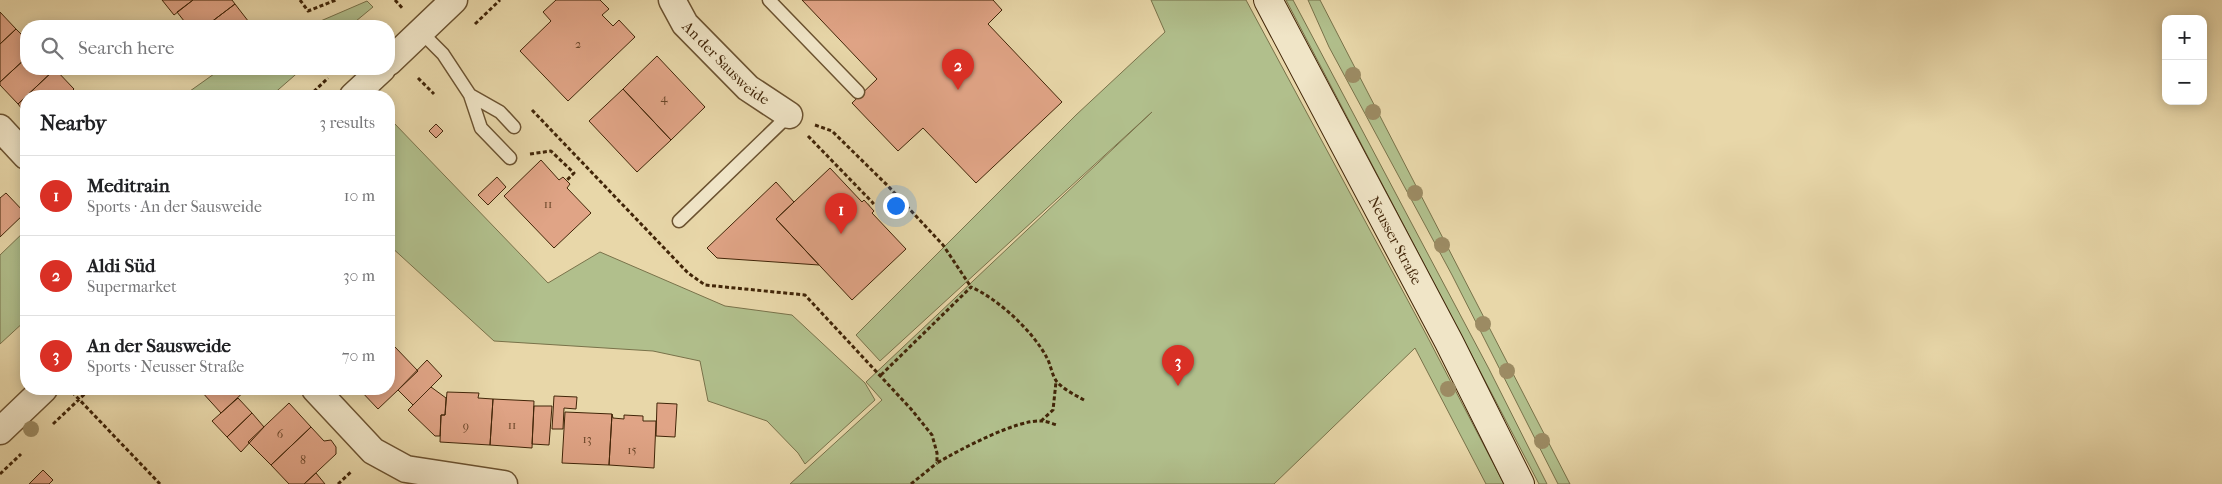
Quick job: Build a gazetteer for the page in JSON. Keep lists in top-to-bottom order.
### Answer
{
  "streets": {
    "main road": ["Neusser Straße"],
    "street": ["An der Sausweide"]
  },
  "house_numbers": [
    "2",
    "4",
    "11",
    "11",
    "9",
    "6",
    "13",
    "15",
    "8"
  ],
  "page": {
    "map_buttons": ["+", "−"],
    "search": "Search here",
    "pins": ["2", "1", "3"],
    "heading": ["Nearby", "3 results"],
    "list": [
      {
        "mark": "1",
        "name": "Meditrain",
        "note": "Sports · An der Sausweide",
        "value": "10 m"
      },
      {
        "mark": "2",
        "name": "Aldi Süd",
        "note": "Supermarket",
        "value": "30 m"
      },
      {
        "mark": "3",
        "name": "An der Sausweide",
        "note": "Sports · Neusser Straße",
        "value": "70 m"
      }
    ]
  }
}
